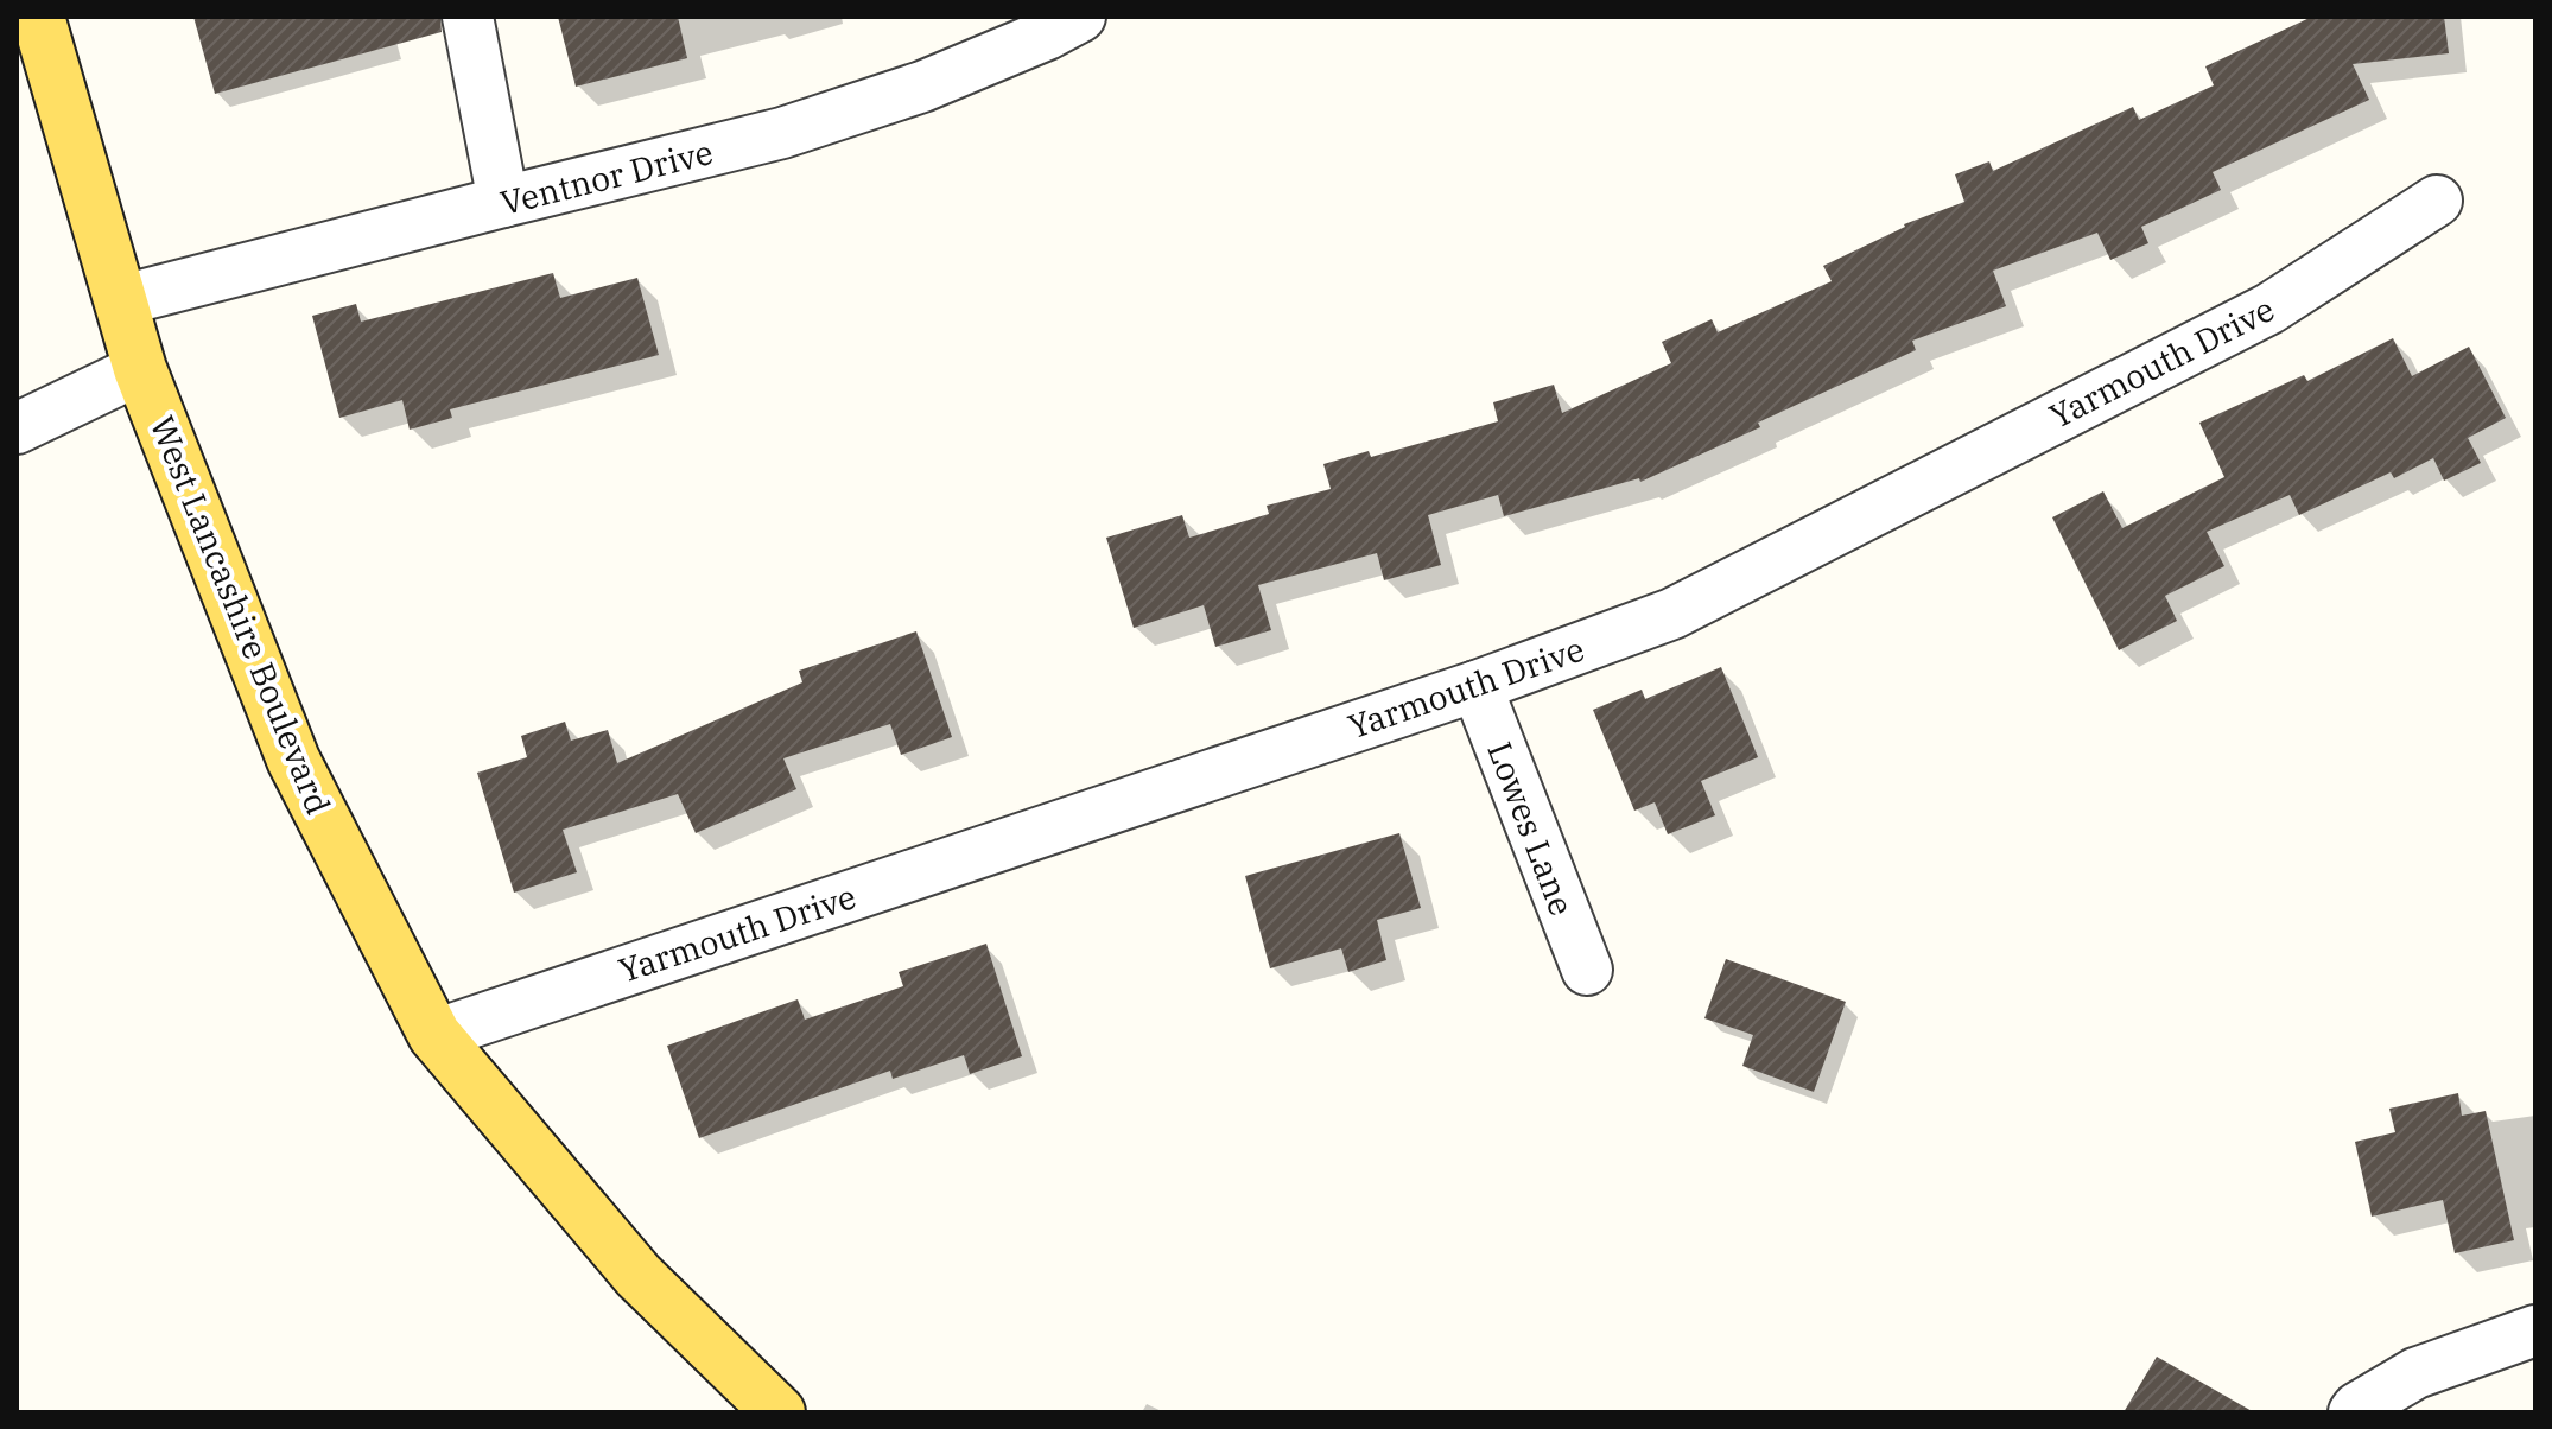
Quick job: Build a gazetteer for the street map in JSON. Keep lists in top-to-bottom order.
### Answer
{
  "streets": {
    "main road": ["West Lancashire Boulevard"],
    "street": ["Ventnor Drive", "Yarmouth Drive", "Lowes Lane"]
  },
  "crossings": [
    ["Ventnor Drive", "West Lancashire Boulevard"],
    ["Yarmouth Drive", "West Lancashire Boulevard"],
    ["Yarmouth Drive", "Lowes Lane"]
  ]
}
